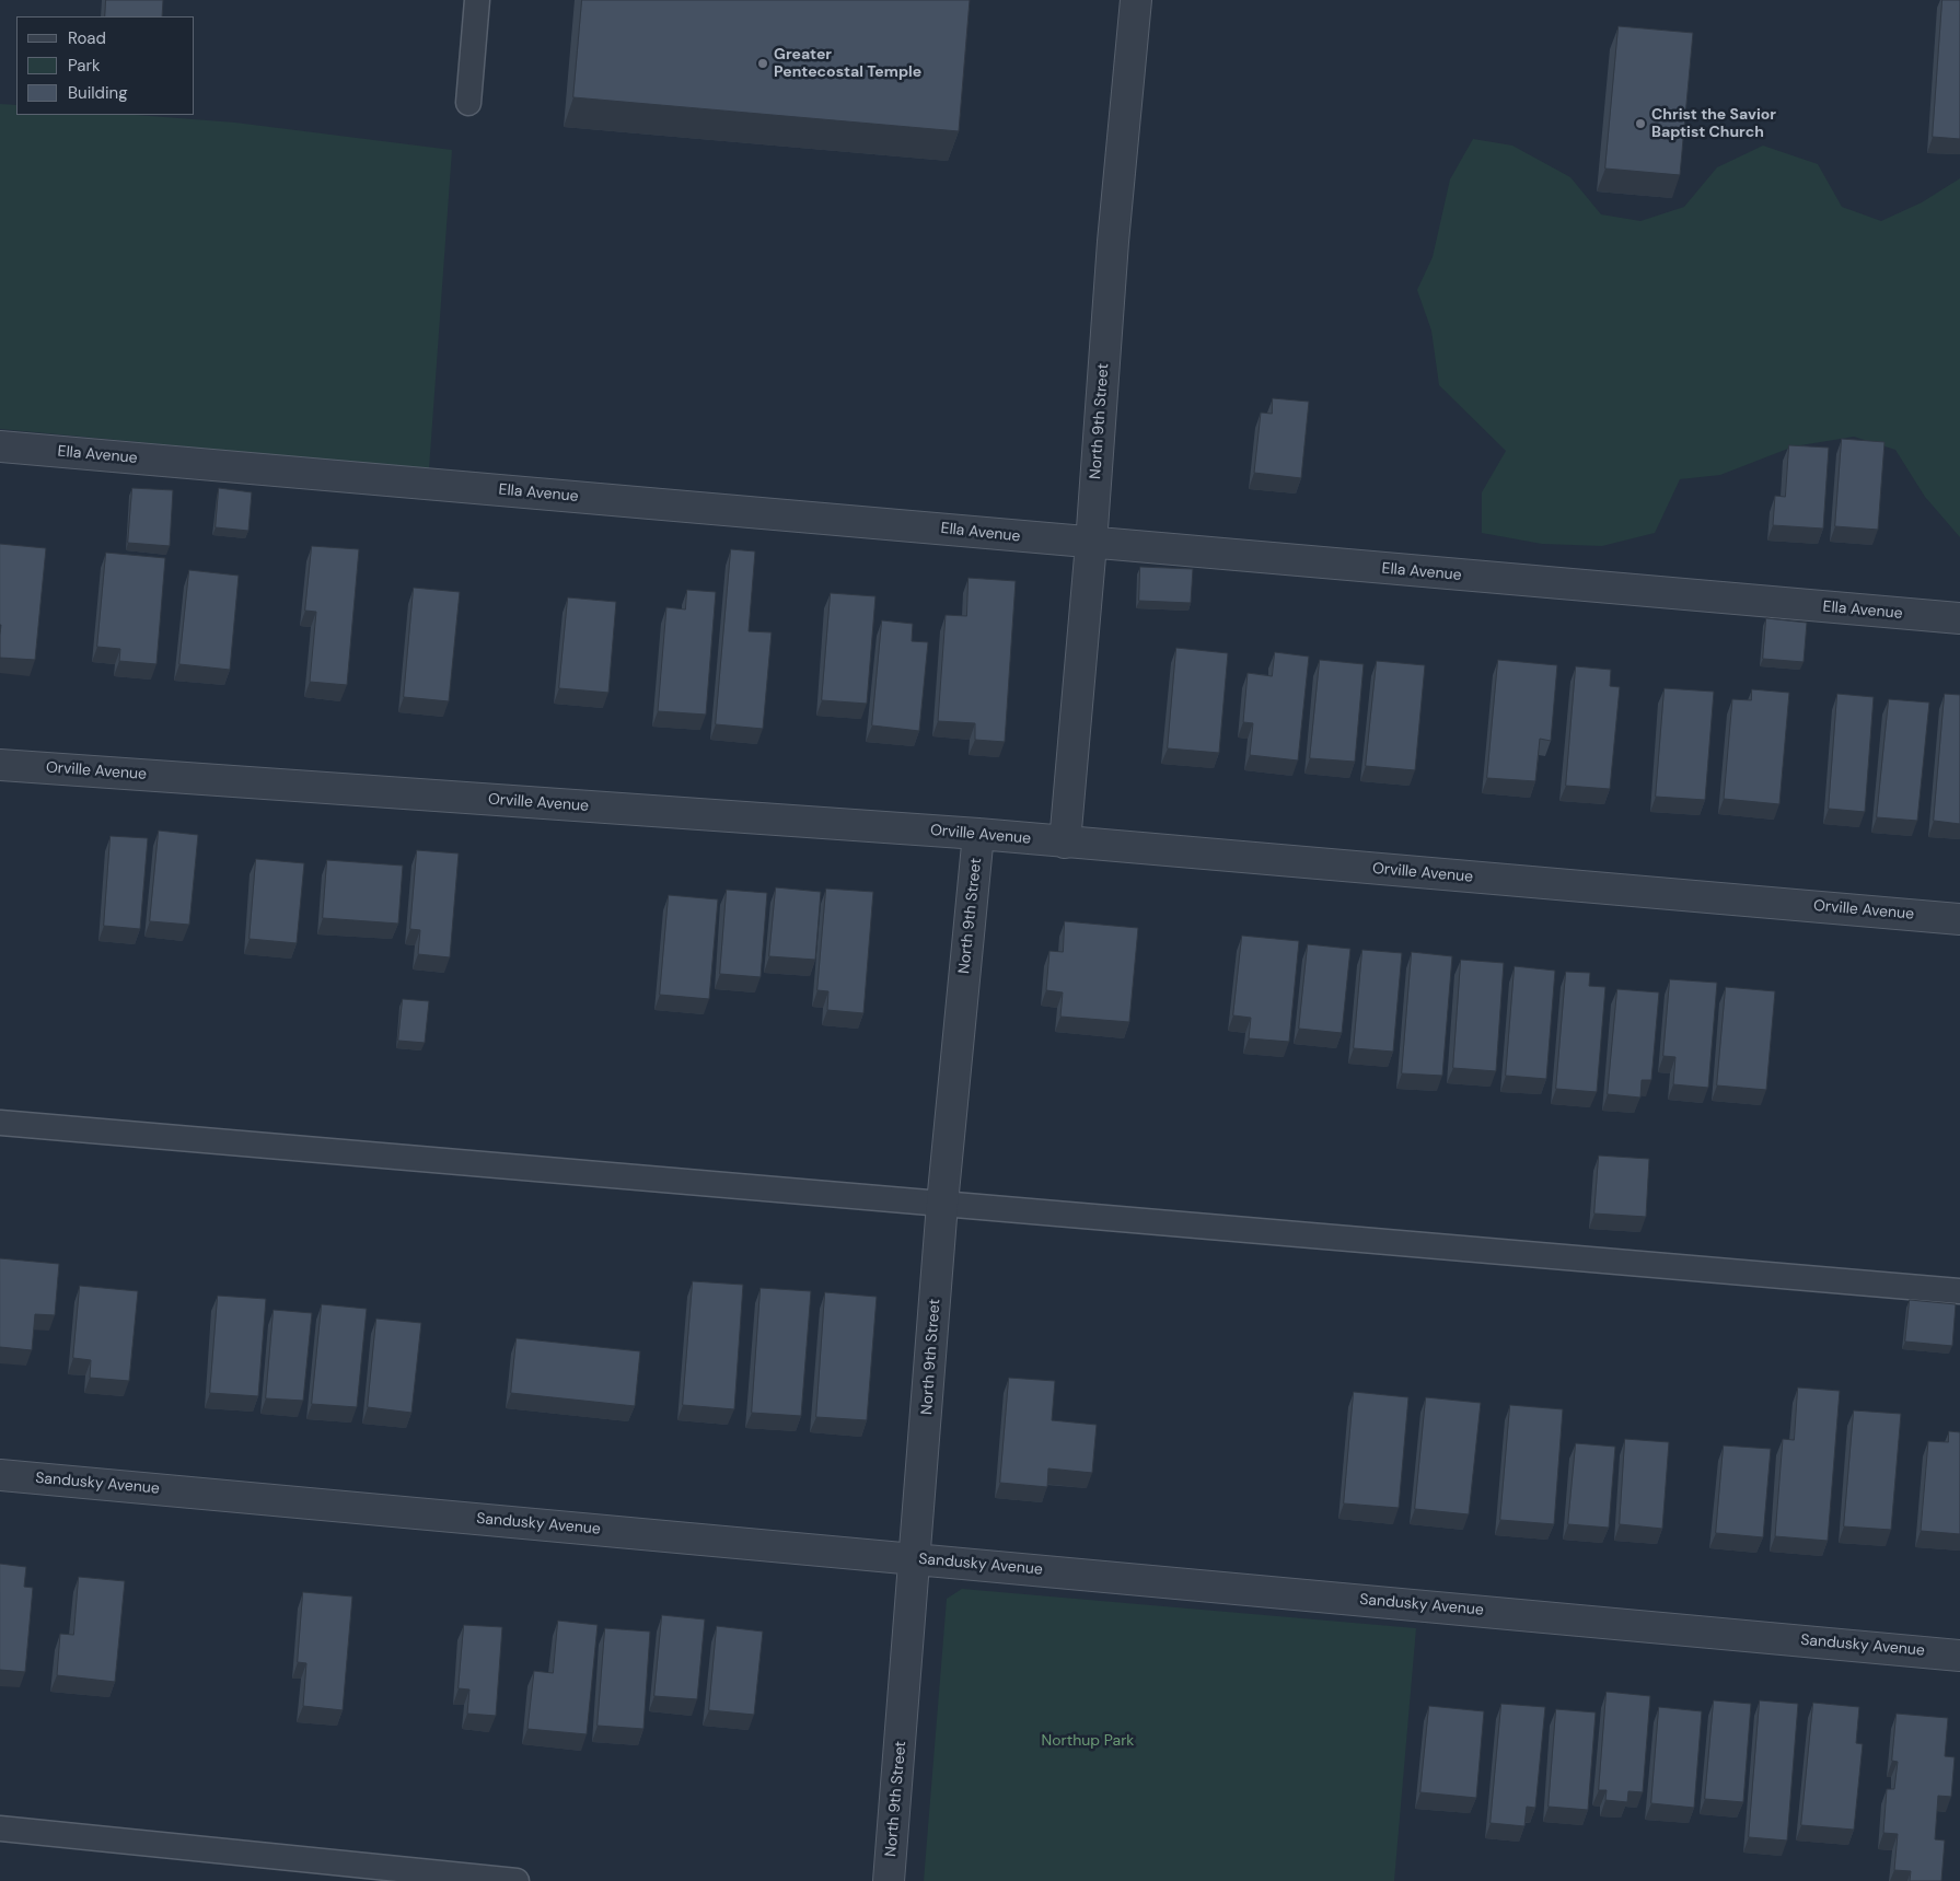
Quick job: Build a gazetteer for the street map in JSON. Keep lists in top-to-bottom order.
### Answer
{
  "streets": {
    "street": [
      "North 9th Street",
      "Ella Avenue",
      "Orville Avenue",
      "Sandusky Avenue"
    ]
  },
  "crossings": [
    ["North 9th Street", "Ella Avenue"],
    ["North 9th Street", "Orville Avenue"],
    ["North 9th Street", "Sandusky Avenue"]
  ],
  "parks": ["Northup Park"],
  "places": ["Greater Pentecostal Temple", "Christ the Savior Baptist Church"],
  "legend": ["Road", "Park", "Building"]
}
